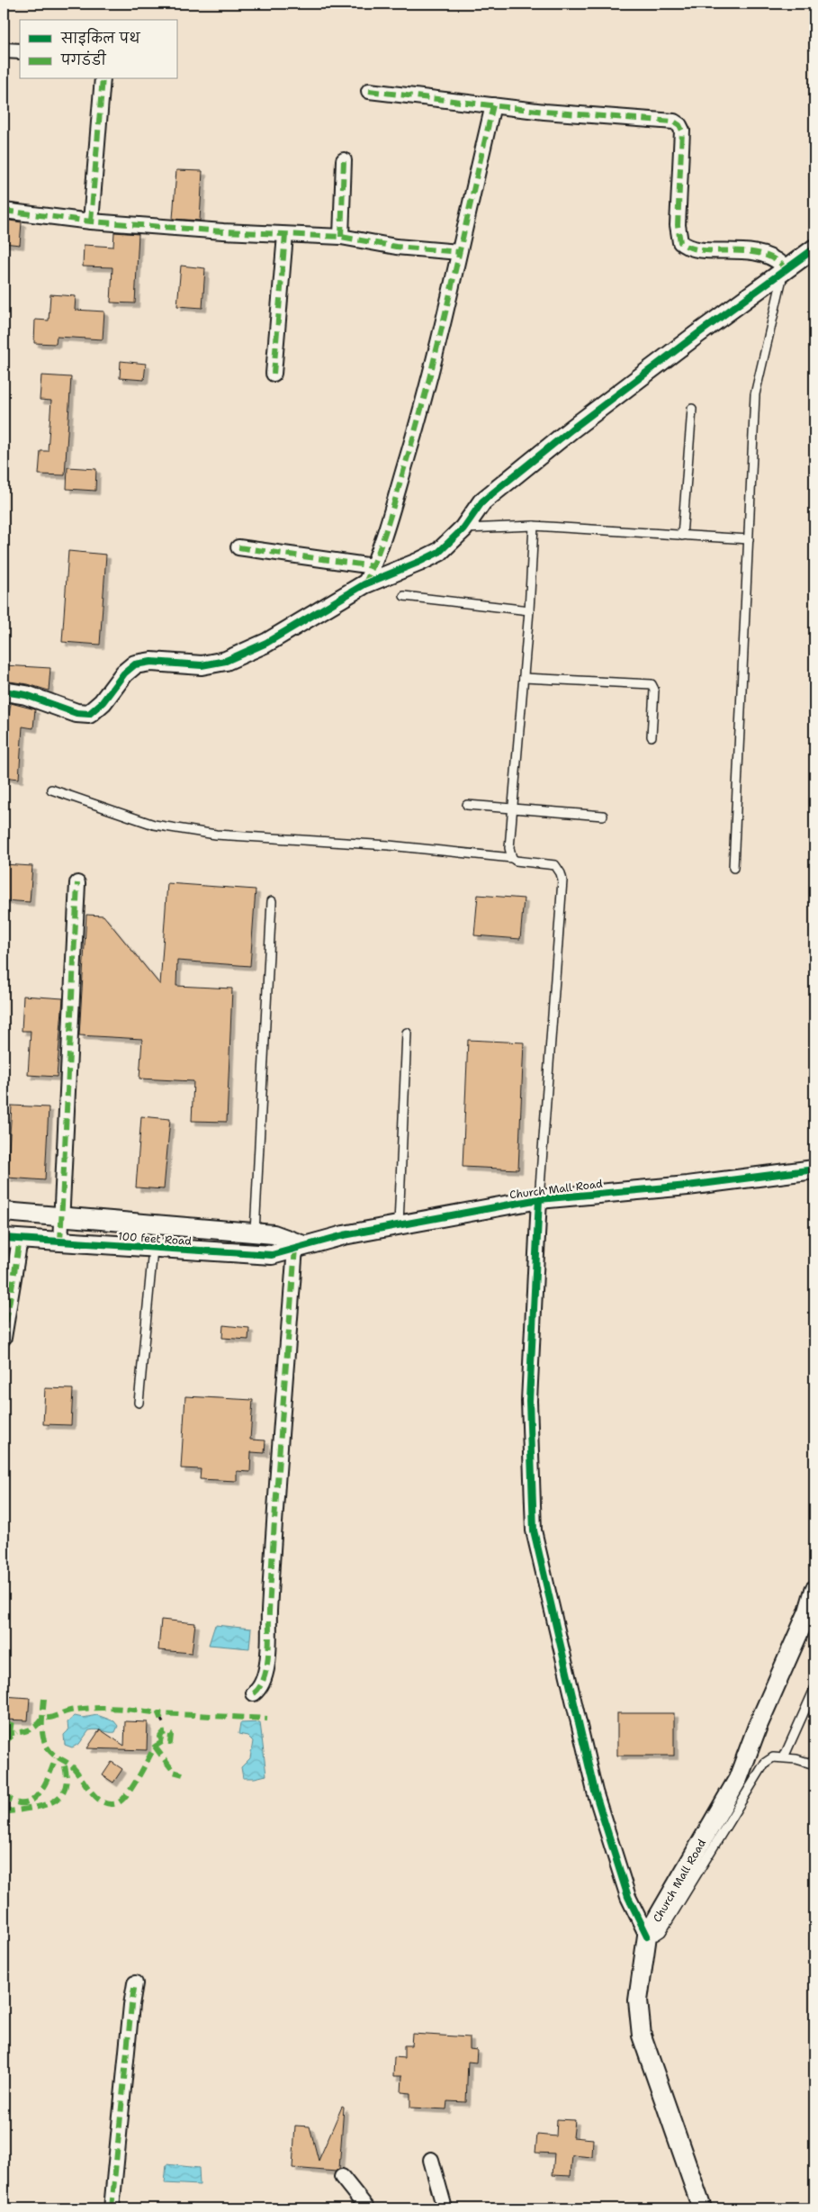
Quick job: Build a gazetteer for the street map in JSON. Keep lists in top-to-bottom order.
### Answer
{
  "streets": {
    "street": ["Church Mall Road", "100 feet Road"]
  },
  "crossings": [
    ["Church Mall Road", "100 feet Road"]
  ],
  "legend": ["साइकिल पथ", "पगडंडी"]
}
